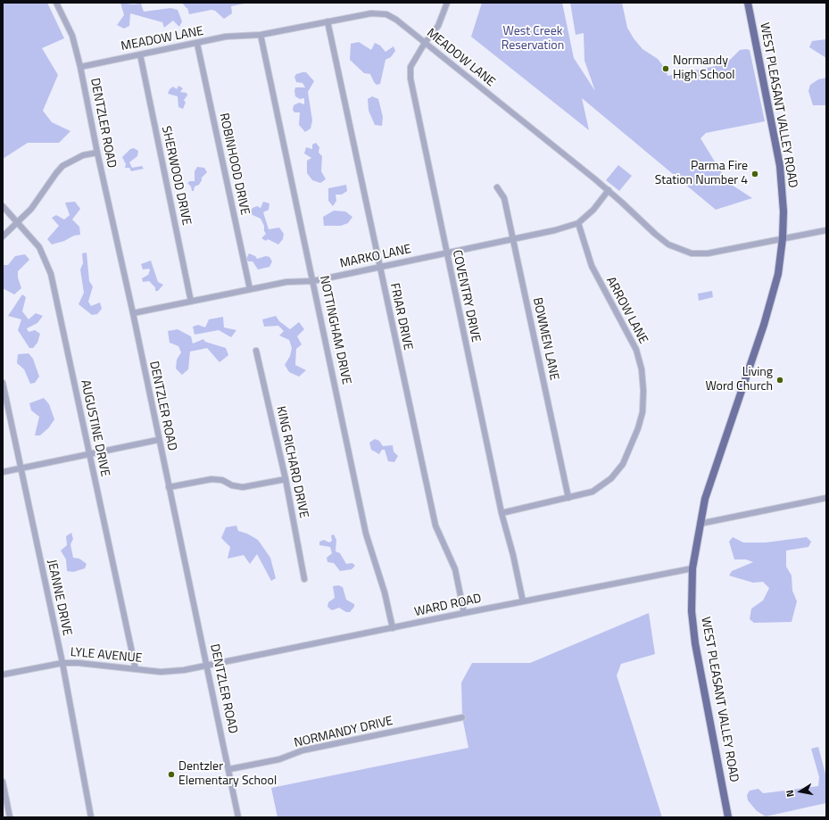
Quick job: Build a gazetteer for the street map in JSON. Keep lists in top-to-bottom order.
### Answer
{
  "streets": {
    "main road": ["WEST PLEASANT VALLEY ROAD"],
    "street": [
      "MEADOW LANE",
      "DENTZLER ROAD",
      "ROBINHOOD DRIVE",
      "SHERWOOD DRIVE",
      "MARKO LANE",
      "COVENTRY DRIVE",
      "ARROW LANE",
      "FRIAR DRIVE",
      "NOTTINGHAM DRIVE",
      "BOWMEN LANE",
      "AUGUSTINE DRIVE",
      "KING RICHARD DRIVE",
      "JEANNE DRIVE",
      "WARD ROAD",
      "LYLE AVENUE",
      "NORMANDY DRIVE"
    ]
  },
  "crossings": [
    ["MEADOW LANE", "WEST PLEASANT VALLEY ROAD"],
    ["MEADOW LANE", "DENTZLER ROAD"],
    ["MEADOW LANE", "ROBINHOOD DRIVE"],
    ["MEADOW LANE", "SHERWOOD DRIVE"],
    ["MEADOW LANE", "MARKO LANE"],
    ["MEADOW LANE", "COVENTRY DRIVE"],
    ["MEADOW LANE", "FRIAR DRIVE"],
    ["MEADOW LANE", "NOTTINGHAM DRIVE"],
    ["WEST PLEASANT VALLEY ROAD", "WARD ROAD"],
    ["DENTZLER ROAD", "MARKO LANE"],
    ["DENTZLER ROAD", "WARD ROAD"],
    ["DENTZLER ROAD", "LYLE AVENUE"],
    ["DENTZLER ROAD", "NORMANDY DRIVE"],
    ["ROBINHOOD DRIVE", "MARKO LANE"],
    ["SHERWOOD DRIVE", "MARKO LANE"],
    ["MARKO LANE", "COVENTRY DRIVE"],
    ["MARKO LANE", "ARROW LANE"],
    ["MARKO LANE", "FRIAR DRIVE"],
    ["MARKO LANE", "NOTTINGHAM DRIVE"],
    ["MARKO LANE", "BOWMEN LANE"],
    ["COVENTRY DRIVE", "ARROW LANE"],
    ["COVENTRY DRIVE", "WARD ROAD"],
    ["ARROW LANE", "BOWMEN LANE"],
    ["FRIAR DRIVE", "WARD ROAD"],
    ["NOTTINGHAM DRIVE", "WARD ROAD"],
    ["AUGUSTINE DRIVE", "LYLE AVENUE"],
    ["JEANNE DRIVE", "LYLE AVENUE"],
    ["WARD ROAD", "LYLE AVENUE"]
  ],
  "parks": ["West Creek Reservation"],
  "places": [
    "Normandy High School",
    "Parma Fire Station Number 4",
    "Living Word Church",
    "Dentzler Elementary School"
  ],
  "north": "left"
}
